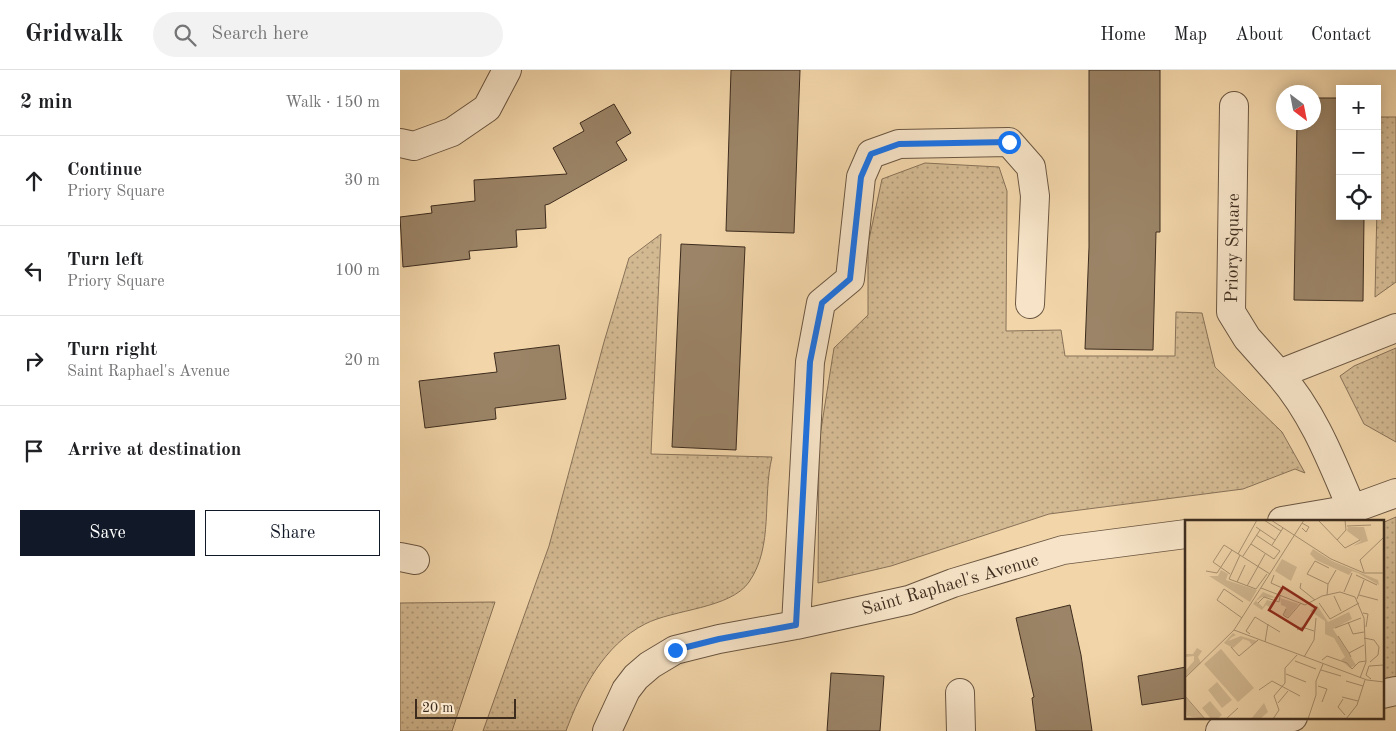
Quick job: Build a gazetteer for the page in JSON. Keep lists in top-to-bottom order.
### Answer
{
  "streets": {
    "street": ["Priory Square", "Saint Raphael's Avenue"]
  },
  "scale_bar": "20 m",
  "north": "bottom right",
  "page": {
    "header": "Gridwalk",
    "search": "Search here",
    "nav": [
      "Home",
      "Map",
      "About",
      "Contact"
    ],
    "heading": ["2 min", "Walk · 150 m"],
    "map_buttons": ["+", "−"],
    "list": [
      ["Continue", "Priory Square", "30 m"],
      ["Turn left", "Priory Square", "100 m"],
      ["Turn right", "Saint Raphael's Avenue", "20 m"],
      "Arrive at destination"
    ],
    "buttons": ["Save", "Share"],
    "scale": "20 m"
  }
}
